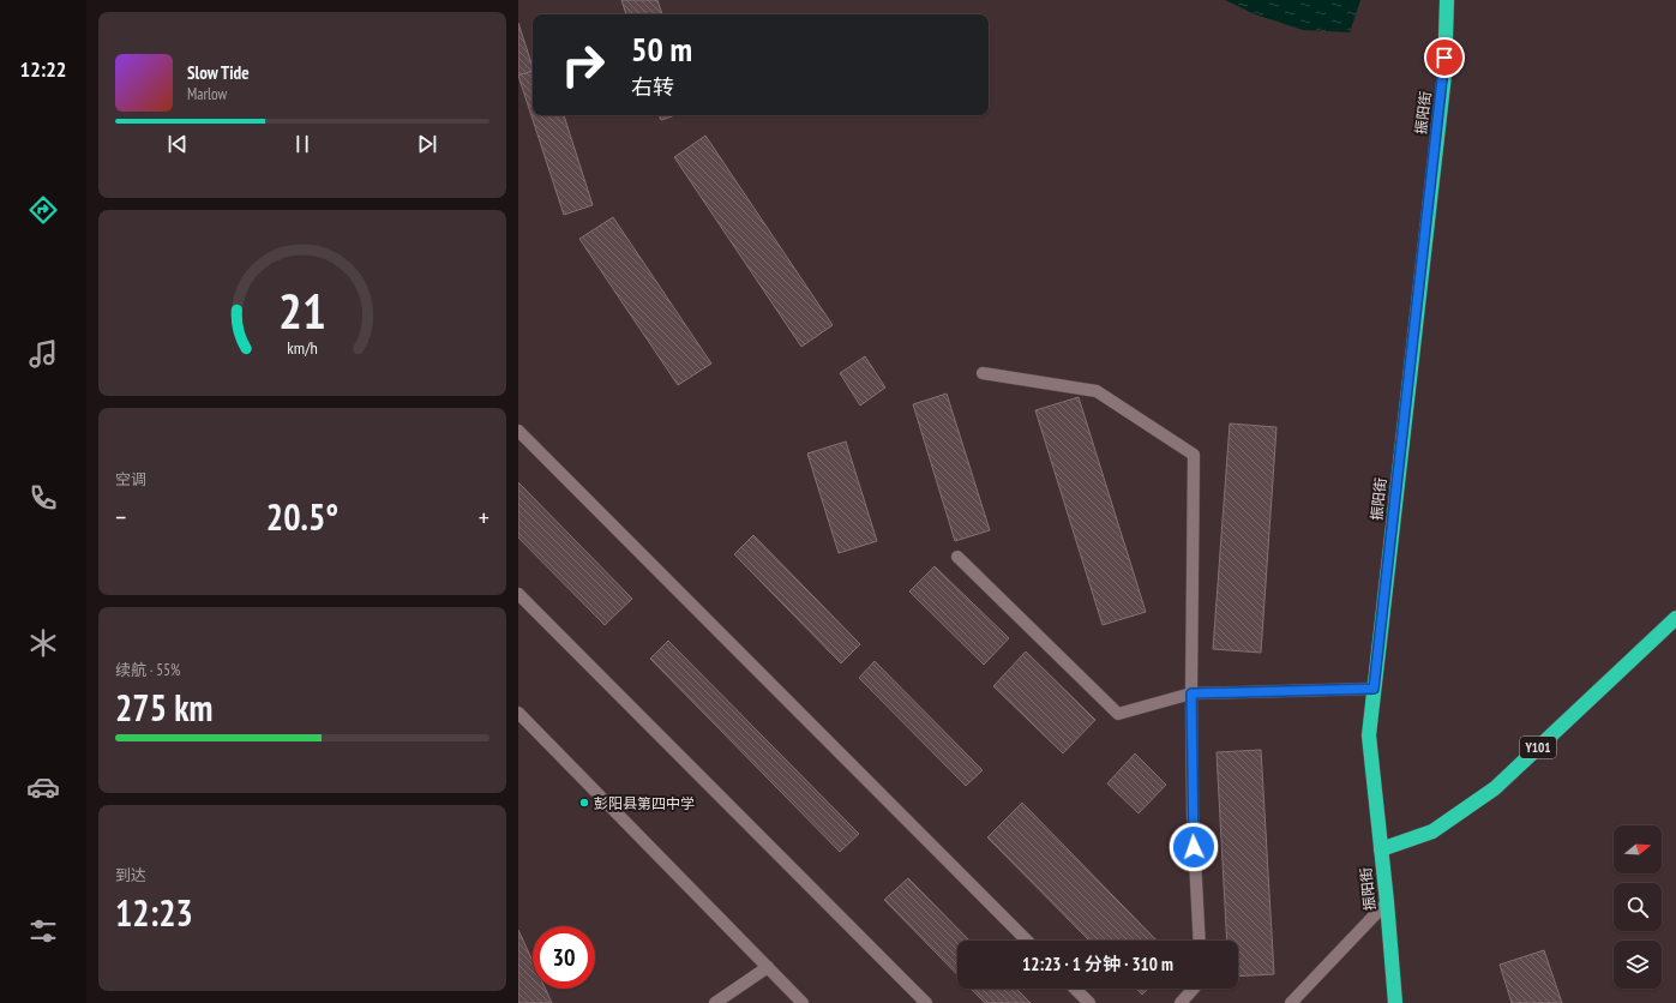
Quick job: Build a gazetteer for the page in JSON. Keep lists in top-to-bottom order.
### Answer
{
  "streets": {
    "highway": ["振阳街", "Y101"]
  },
  "crossings": [
    ["振阳街", "Y101"]
  ],
  "places": ["彭阳县第四中学"],
  "north": "right",
  "page": {
    "tabs": "12:22",
    "turn": ["50 m", "右转"],
    "song": ["Slow Tide", "Marlow"],
    "tile": [
      "空调",
      ["续航 · 55%", "275 km"],
      ["到达", "12:23"]
    ],
    "heat": ["−", "20.5°", "+"],
    "limit": "30",
    "trip": "12:23 · 1 分钟 · 310 m",
    "gauge": ["21", "km/h"]
  }
}
